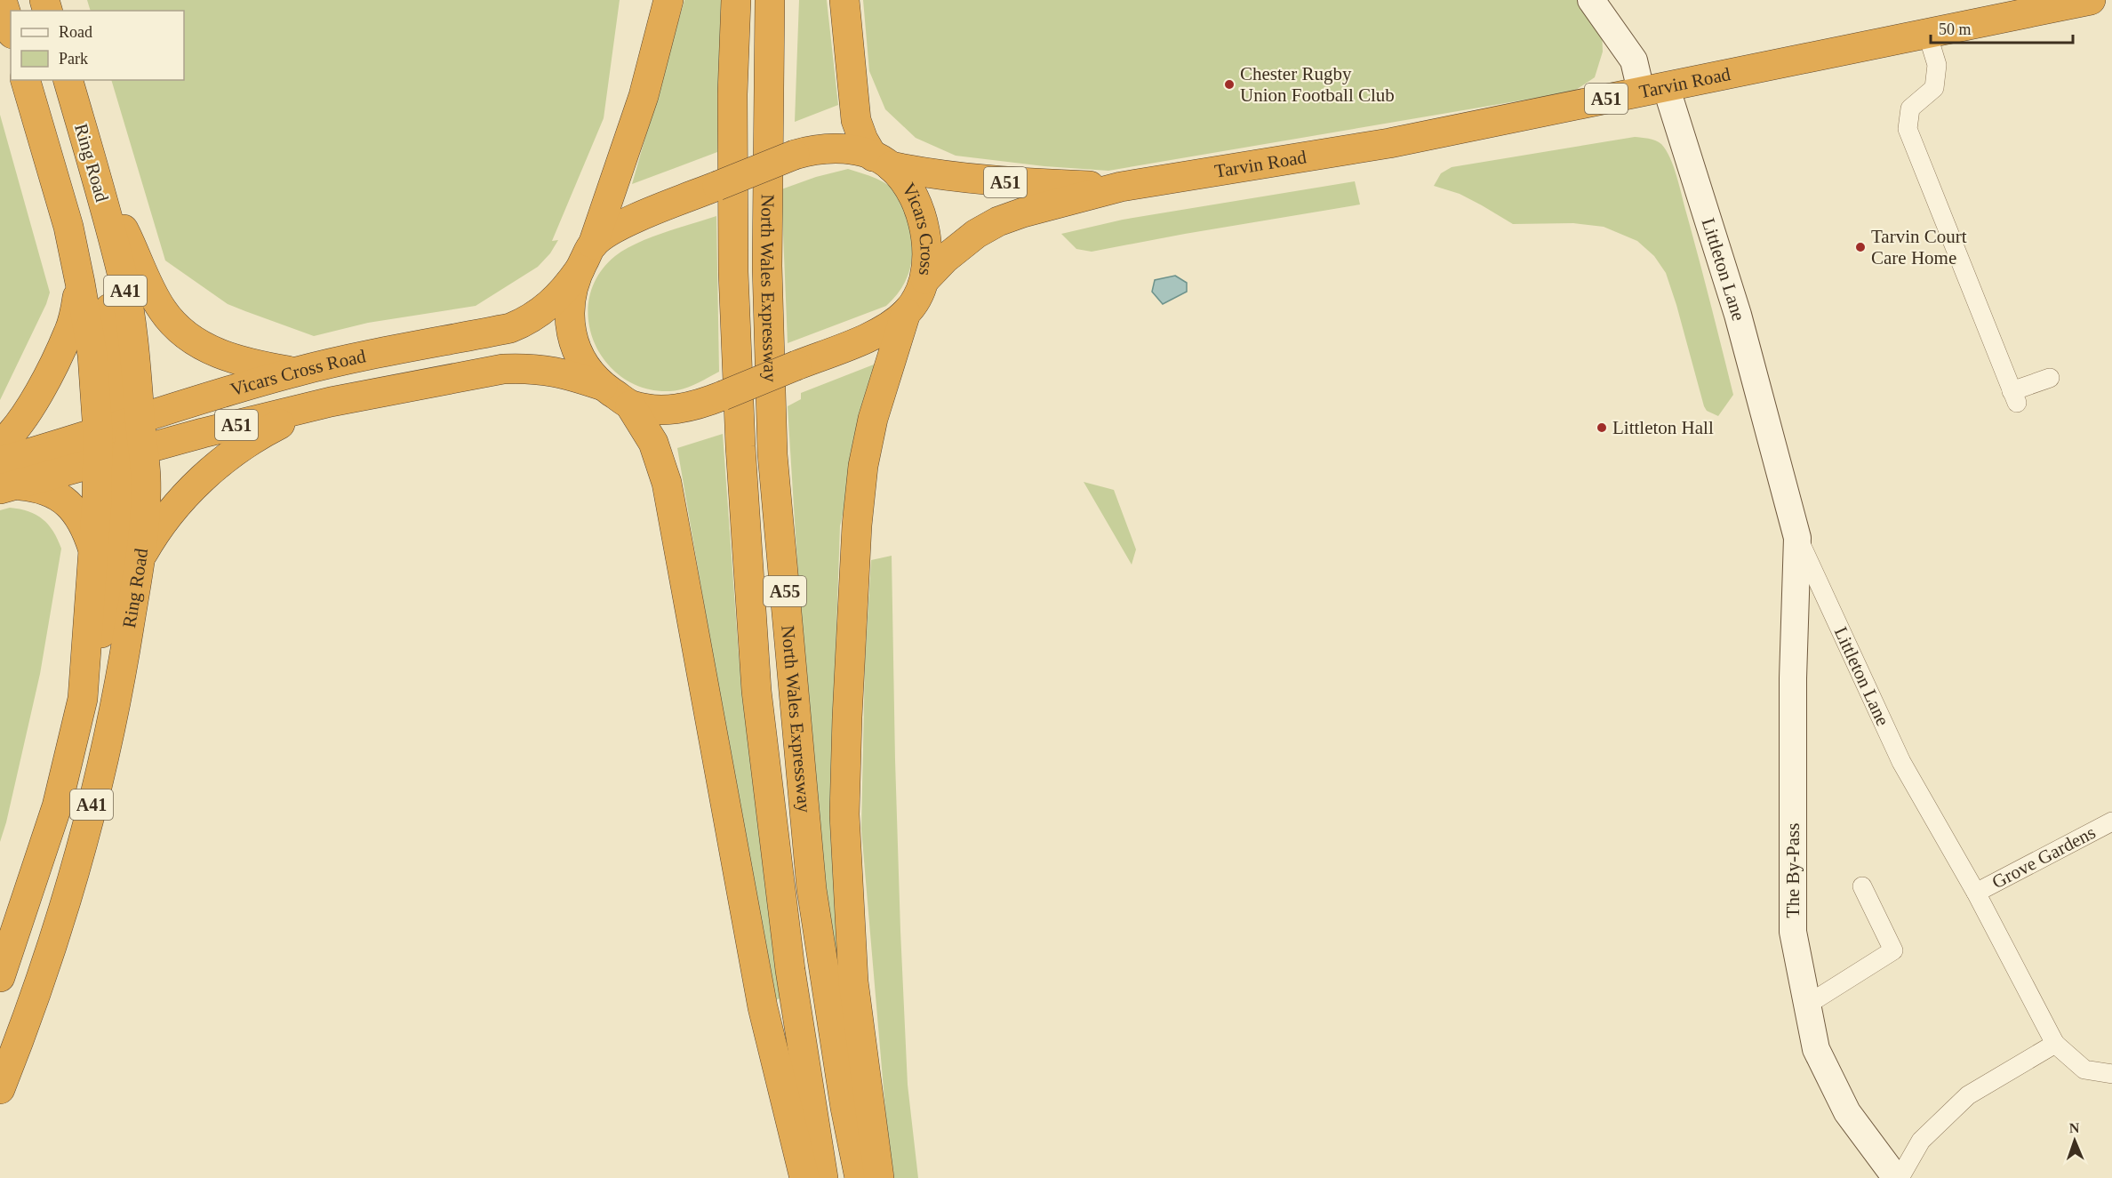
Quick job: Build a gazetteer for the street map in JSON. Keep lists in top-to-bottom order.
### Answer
{
  "streets": {
    "highway": [
      "Tarvin Road",
      "A51",
      "Ring Road",
      "Vicars Cross",
      "North Wales Expressway",
      "A41",
      "Vicars Cross Road",
      "A55"
    ],
    "street": ["Littleton Lane", "Grove Gardens", "The By-Pass"]
  },
  "crossings": [
    ["Tarvin Road", "A51"],
    ["Tarvin Road", "Littleton Lane"],
    ["A51", "Vicars Cross"],
    ["A51", "Vicars Cross Road"],
    ["Ring Road", "Vicars Cross Road"],
    ["Vicars Cross", "Vicars Cross Road"],
    ["Littleton Lane", "Grove Gardens"],
    ["Littleton Lane", "The By-Pass"],
    ["A41", "Vicars Cross Road"]
  ],
  "places": ["Chester Rugby Union Football Club", "Tarvin Court Care Home", "Littleton Hall"],
  "legend": ["Road", "Park"],
  "scale_bar": "50 m",
  "north": "top"
}
